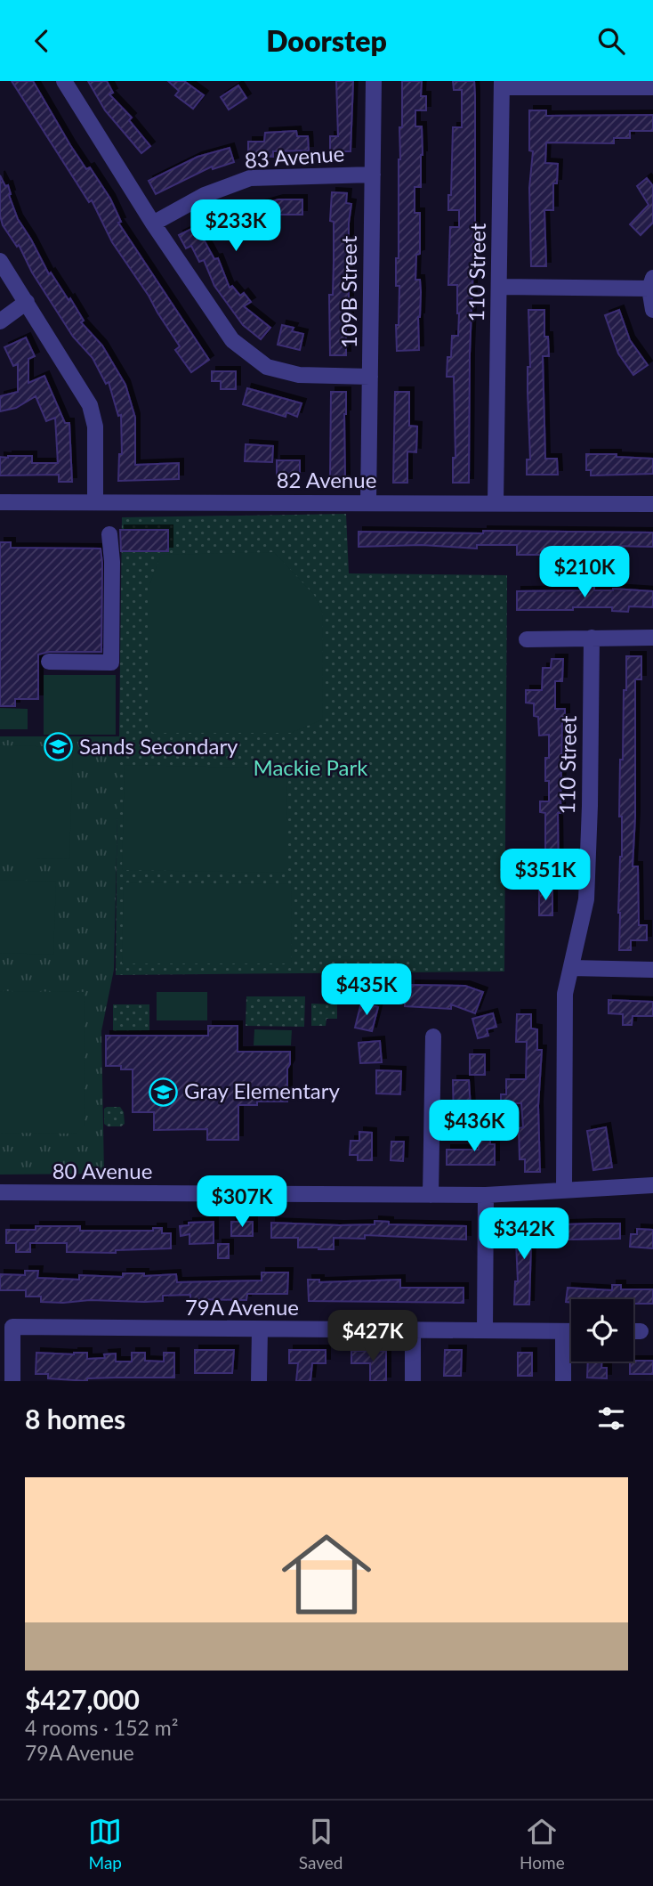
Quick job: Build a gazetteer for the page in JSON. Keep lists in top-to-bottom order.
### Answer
{
  "streets": {
    "street": [
      "83 Avenue",
      "110 Street",
      "109B Street",
      "82 Avenue",
      "80 Avenue",
      "79A Avenue"
    ]
  },
  "crossings": [
    ["83 Avenue", "109B Street"],
    ["110 Street", "82 Avenue"],
    ["110 Street", "80 Avenue"],
    ["109B Street", "82 Avenue"]
  ],
  "parks": ["Mackie Park"],
  "places": {
    "school or university": ["Sands Secondary", "Gray Elementary"]
  },
  "page": {
    "header": "Doorstep",
    "price": [
      "$233K",
      "$210K",
      "$351K",
      "$435K",
      "$436K",
      "$307K",
      "$342K",
      "$427K"
    ],
    "heading": "8 homes",
    "list": [
      {
        "name": "$427,000",
        "note": "4 rooms · 152 m² · 79A Avenue"
      }
    ],
    "tabs": ["Map", "Saved", "Home"]
  }
}
